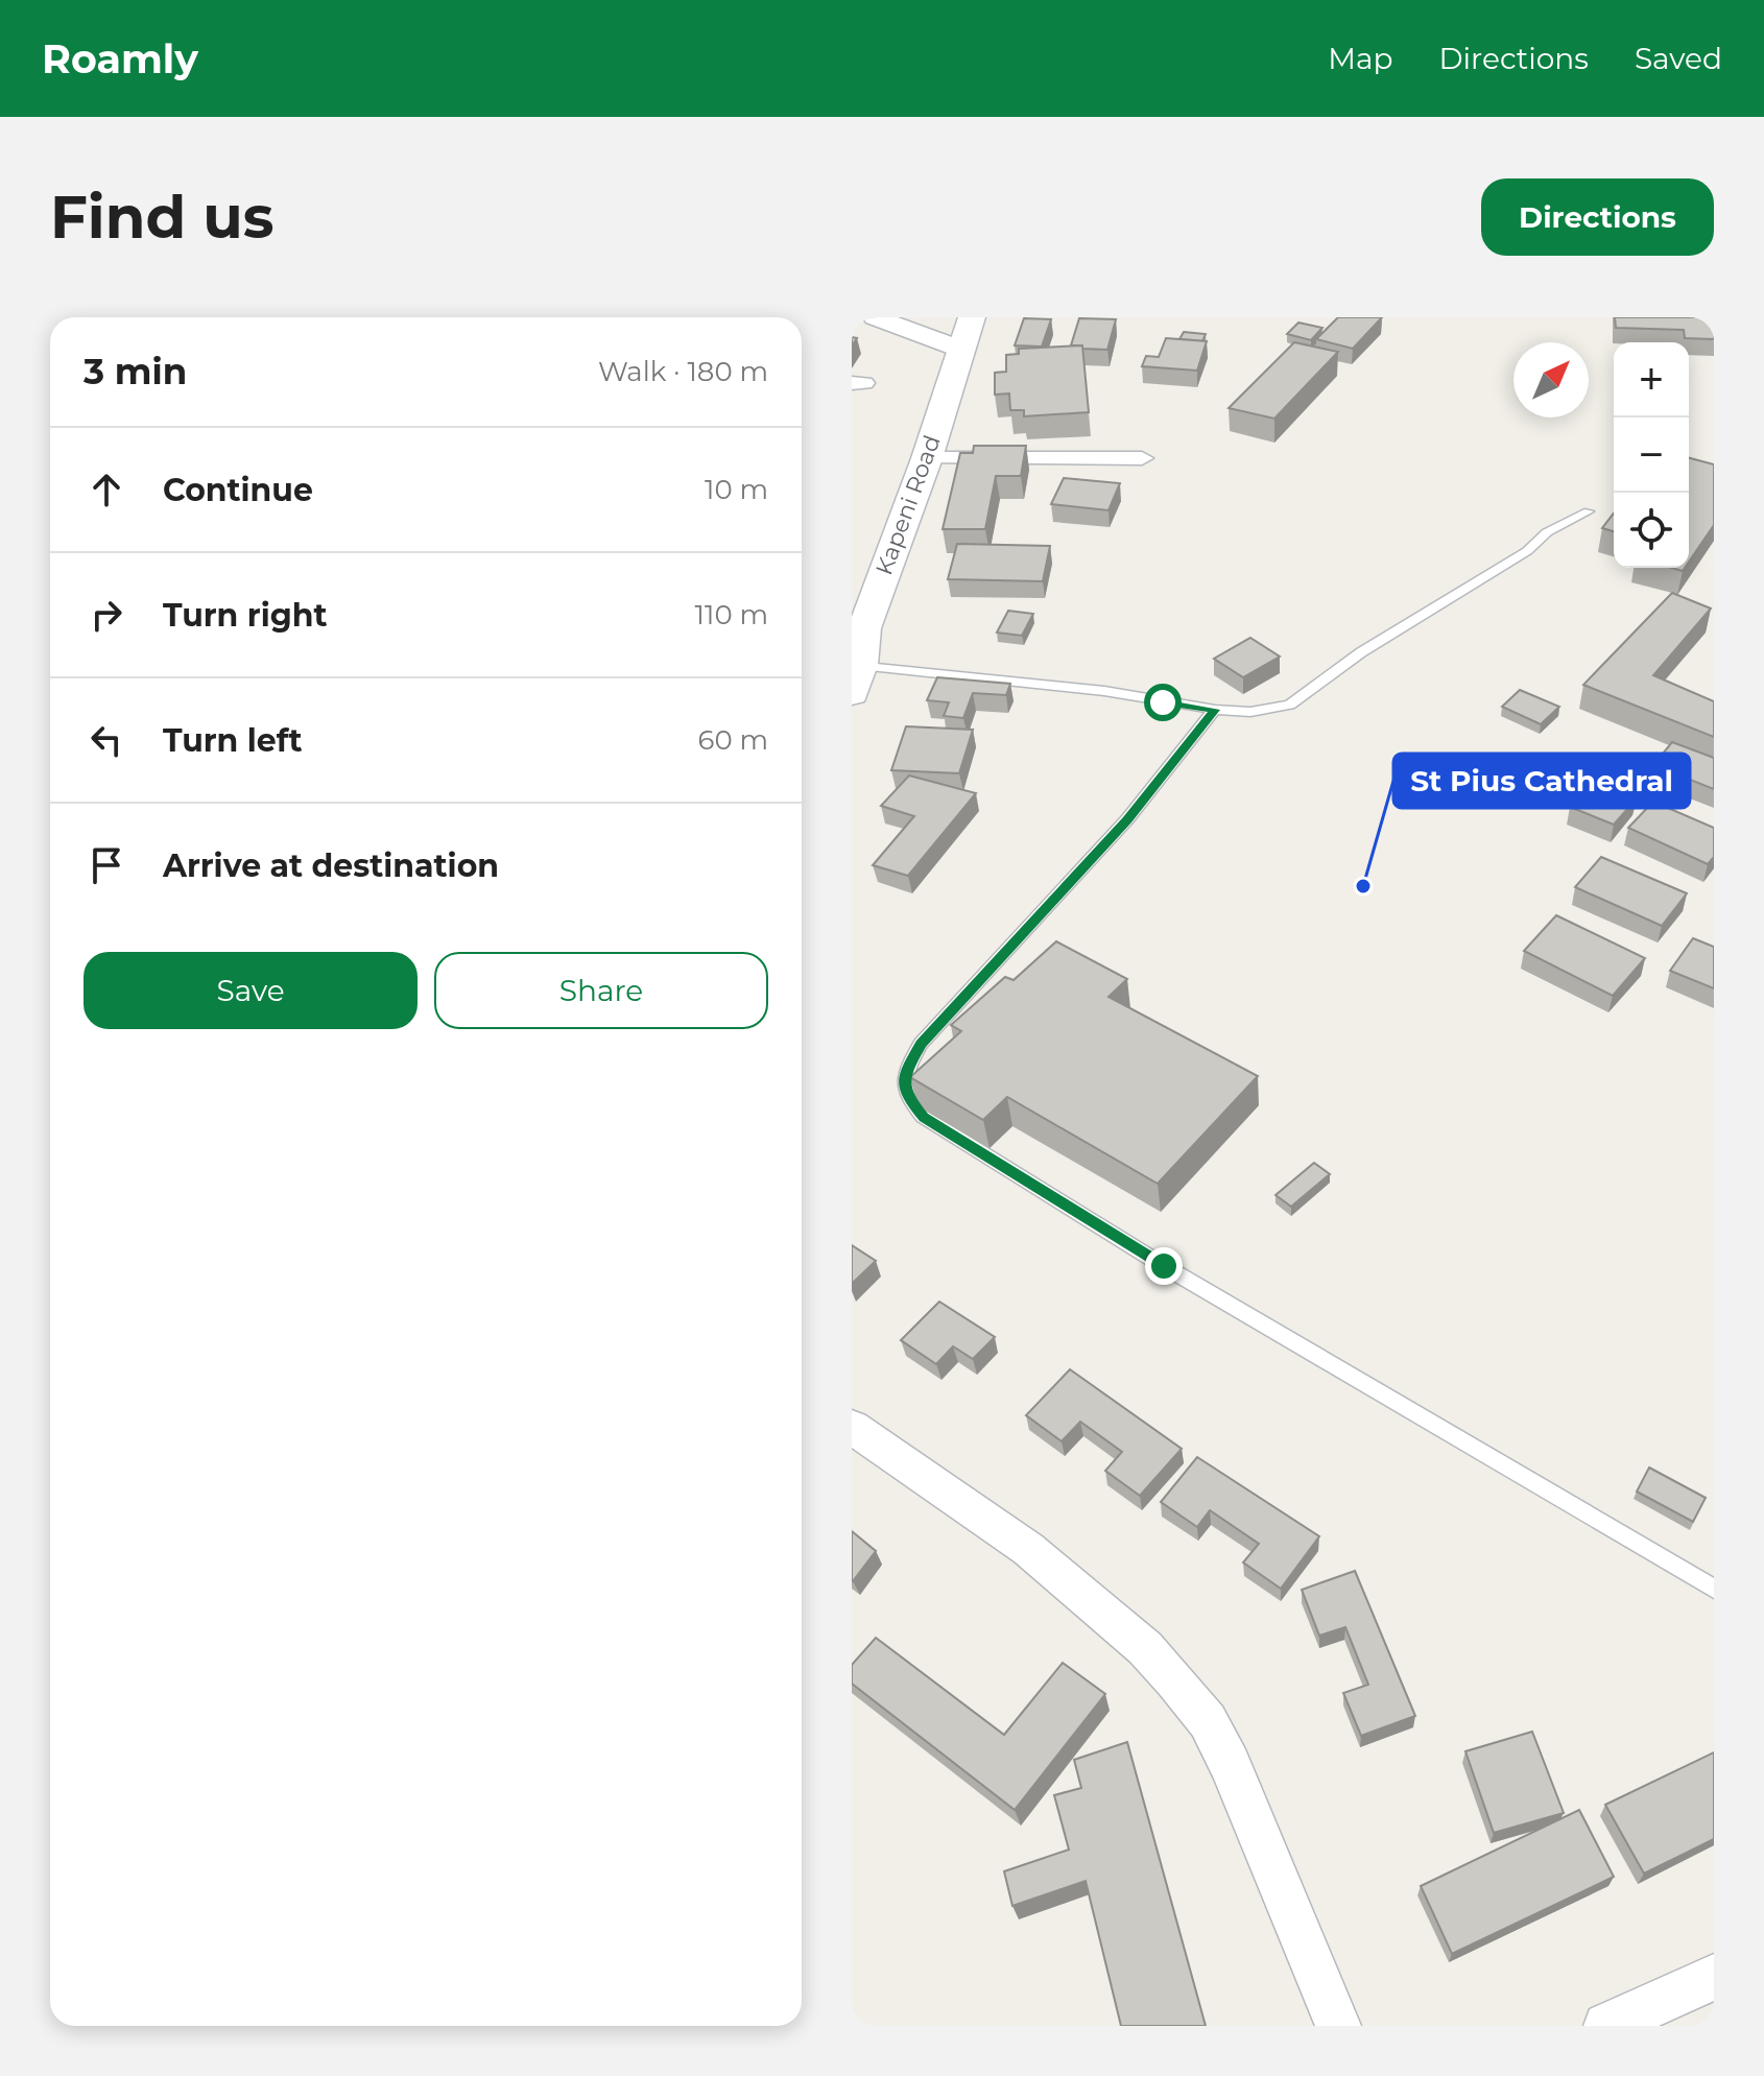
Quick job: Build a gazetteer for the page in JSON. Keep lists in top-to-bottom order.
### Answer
{
  "streets": {
    "main road": ["Kapeni Road"]
  },
  "places": ["St Pius Cathedral"],
  "north": "top right",
  "page": {
    "header": "Roamly",
    "nav": ["Map", "Directions", "Saved"],
    "buttons": [
      "Directions",
      ["Save", "Share"]
    ],
    "title": "Find us",
    "heading": ["3 min", "Walk · 180 m"],
    "map_buttons": ["+", "−"],
    "list": [
      ["Continue", "10 m"],
      ["Turn right", "110 m"],
      ["Turn left", "60 m"],
      "Arrive at destination"
    ]
  }
}
